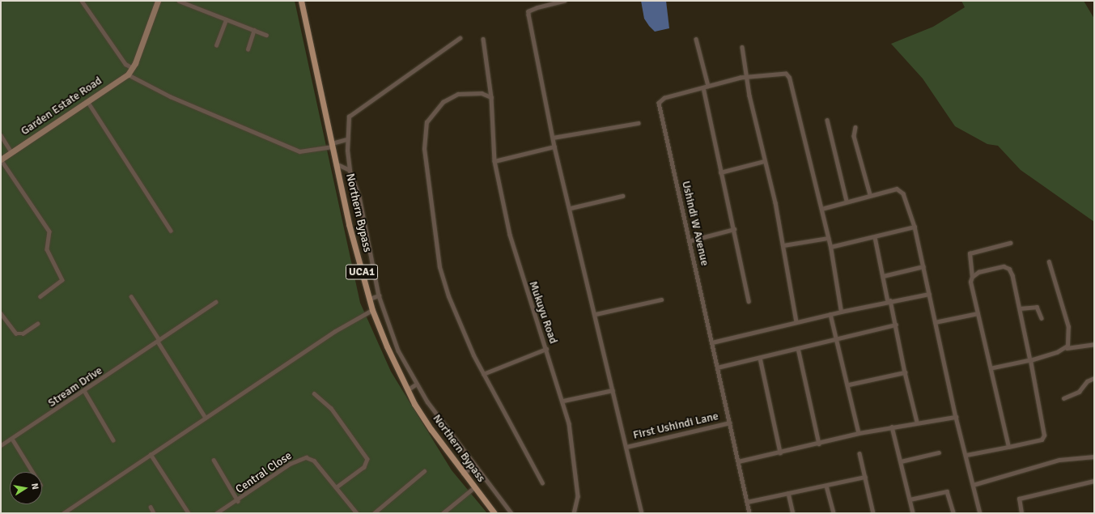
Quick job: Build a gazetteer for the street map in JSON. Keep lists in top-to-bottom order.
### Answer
{
  "streets": {
    "main road": ["Northern Bypass", "UCA1"],
    "street": [
      "Garden Estate Road",
      "Ushindi W Avenue",
      "Mukuyu Road",
      "Stream Drive",
      "First Ushindi Lane",
      "Central Close"
    ]
  },
  "crossings": [
    ["Ushindi W Avenue", "First Ushindi Lane"]
  ],
  "north": "right"
}
